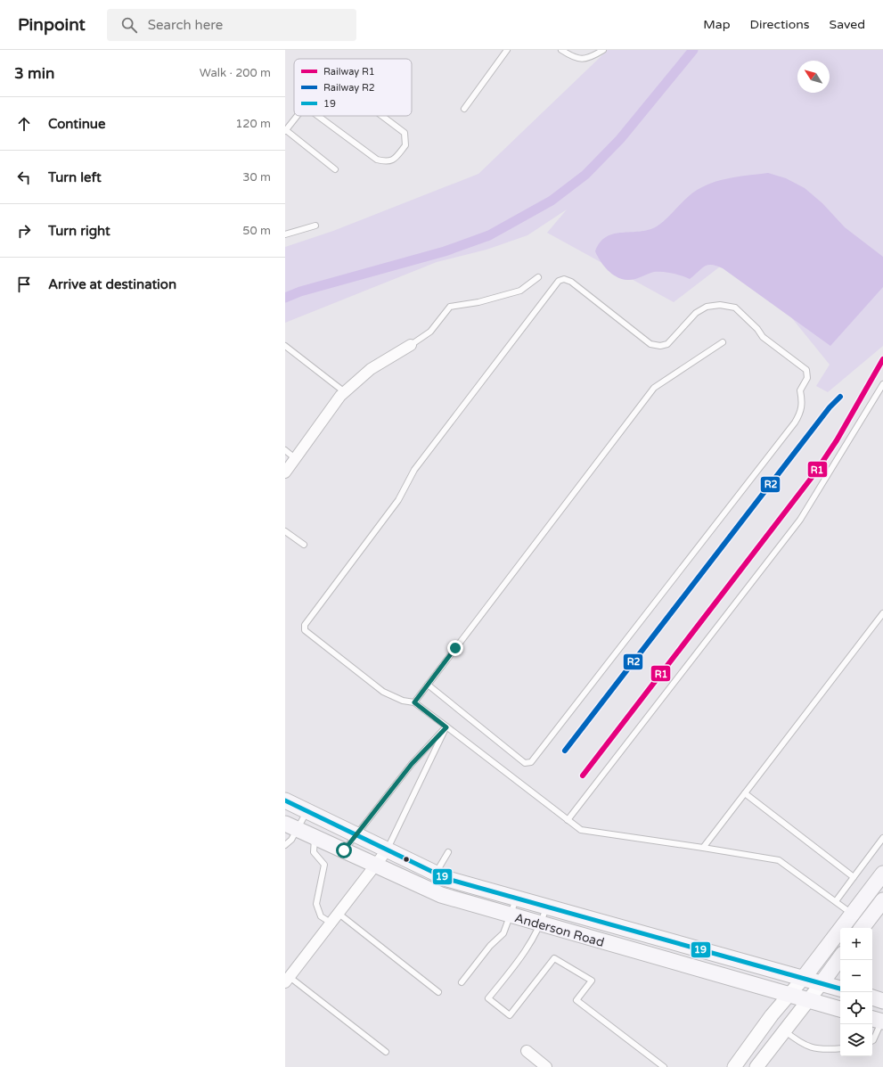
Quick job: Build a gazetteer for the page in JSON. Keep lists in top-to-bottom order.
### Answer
{
  "streets": {
    "main road": ["Anderson Road"]
  },
  "lines": ["rail line R1", "rail line R2", "transit line 19"],
  "legend": ["Railway R1", "Railway R2", "19"],
  "north": "top left",
  "page": {
    "header": "Pinpoint",
    "search": "Search here",
    "nav": ["Map", "Directions", "Saved"],
    "heading": ["3 min", "Walk · 200 m"],
    "list": [
      ["Continue", "120 m"],
      ["Turn left", "30 m"],
      ["Turn right", "50 m"],
      "Arrive at destination"
    ],
    "map_buttons": ["+", "−"]
  }
}
